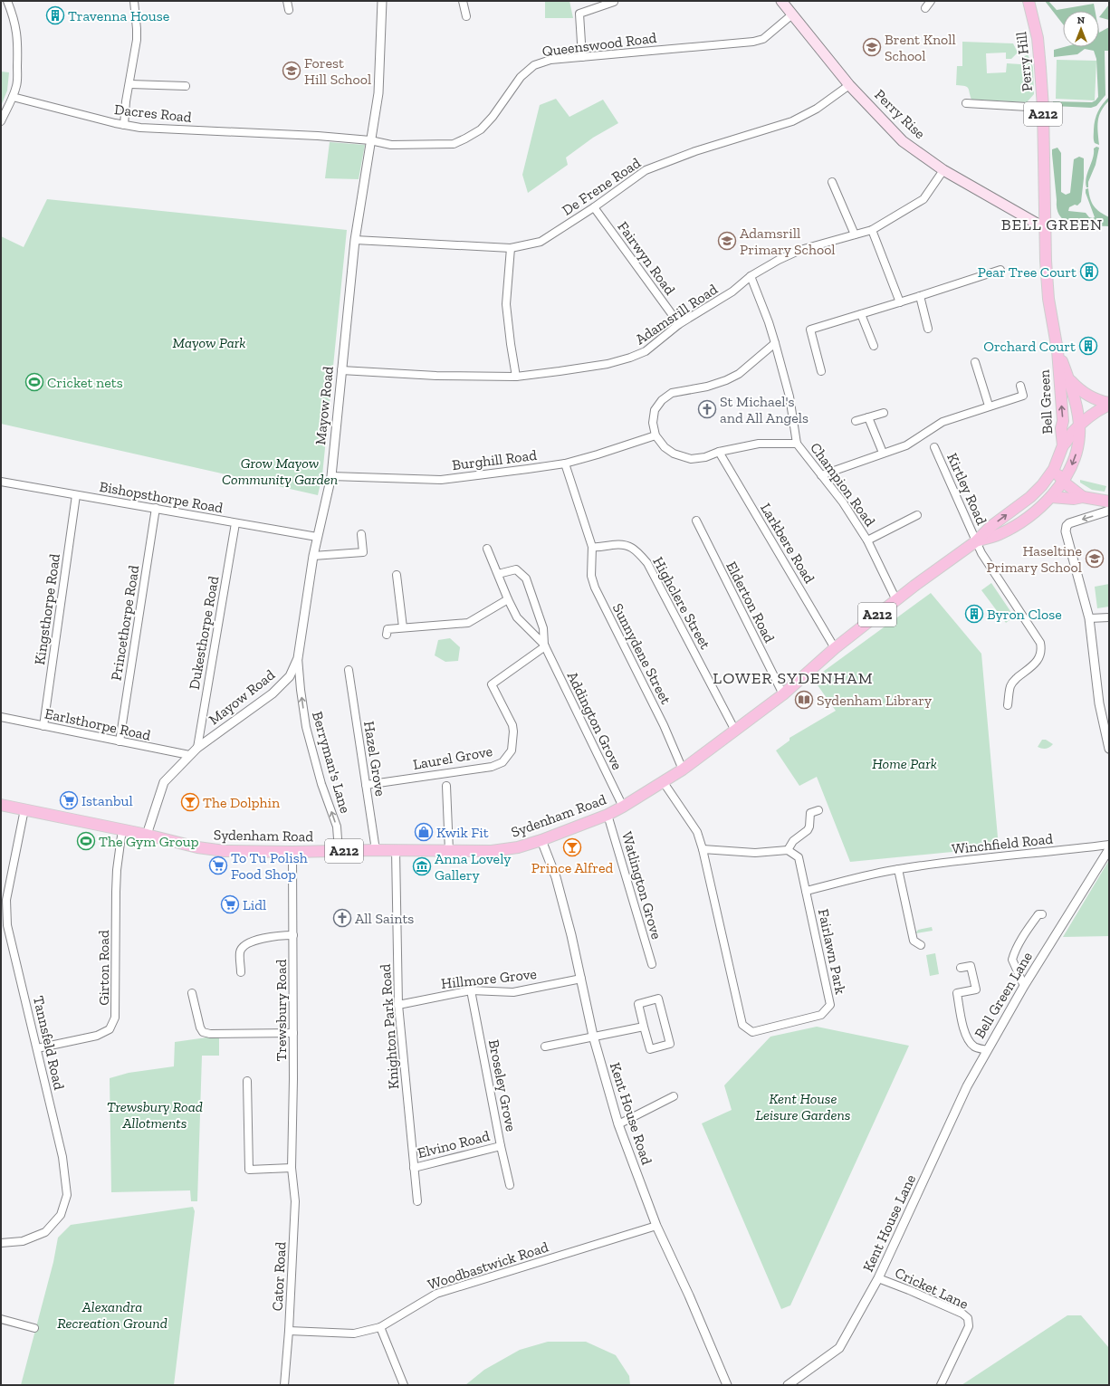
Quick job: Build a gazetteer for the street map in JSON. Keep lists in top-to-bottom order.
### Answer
{
  "streets": {
    "main road": [
      "Perry Hill",
      "Perry Rise",
      "A212",
      "Bell Green",
      "Sydenham Road"
    ],
    "street": [
      "Queenswood Road",
      "Dacres Road",
      "De Frene Road",
      "Fairwyn Road",
      "Adamsrill Road",
      "Mayow Road",
      "Burghill Road",
      "Champion Road",
      "Kirtley Road",
      "Bishopsthorpe Road",
      "Larkbere Road",
      "Elderton Road",
      "Highclere Street",
      "Kingsthorpe Road",
      "Princethorpe Road",
      "Dukesthorpe Road",
      "Sunnydene Street",
      "Addington Grove",
      "Earlsthorpe Road",
      "Laurel Grove",
      "Hazel Grove",
      "Berryman's Lane",
      "Winchfield Road",
      "Watlington Grove",
      "Fairlawn Park",
      "Girton Road",
      "Hillmore Grove",
      "Bell Green Lane",
      "Trewsbury Road",
      "Knighton Park Road",
      "Tannsfeld Road",
      "Broseley Grove",
      "Kent House Road",
      "Elvino Road",
      "Kent House Lane",
      "Woodbastwick Road",
      "Cator Road",
      "Cricket Lane"
    ]
  },
  "crossings": [
    ["Queenswood Road", "Dacres Road"],
    ["Queenswood Road", "Perry Rise"],
    ["Queenswood Road", "Mayow Road"],
    ["Perry Hill", "Perry Rise"],
    ["Perry Hill", "Bell Green"],
    ["Dacres Road", "Mayow Road"],
    ["Perry Rise", "De Frene Road"],
    ["Perry Rise", "Adamsrill Road"],
    ["Perry Rise", "Bell Green"],
    ["A212", "Bell Green"],
    ["A212", "Sydenham Road"],
    ["De Frene Road", "Fairwyn Road"],
    ["De Frene Road", "Mayow Road"],
    ["Fairwyn Road", "Adamsrill Road"],
    ["Adamsrill Road", "Mayow Road"],
    ["Adamsrill Road", "Champion Road"],
    ["Mayow Road", "Burghill Road"],
    ["Mayow Road", "Bishopsthorpe Road"],
    ["Mayow Road", "Dukesthorpe Road"],
    ["Mayow Road", "Earlsthorpe Road"],
    ["Mayow Road", "Berryman's Lane"],
    ["Mayow Road", "Sydenham Road"],
    ["Champion Road", "Sydenham Road"],
    ["Kirtley Road", "Sydenham Road"],
    ["Bishopsthorpe Road", "Kingsthorpe Road"],
    ["Bishopsthorpe Road", "Princethorpe Road"],
    ["Bishopsthorpe Road", "Dukesthorpe Road"],
    ["Larkbere Road", "Sydenham Road"],
    ["Elderton Road", "Sydenham Road"],
    ["Highclere Street", "Sunnydene Street"],
    ["Highclere Street", "Sydenham Road"],
    ["Kingsthorpe Road", "Earlsthorpe Road"],
    ["Princethorpe Road", "Earlsthorpe Road"],
    ["Sunnydene Street", "Sydenham Road"],
    ["Addington Grove", "Laurel Grove"],
    ["Addington Grove", "Sydenham Road"],
    ["Laurel Grove", "Hazel Grove"],
    ["Hazel Grove", "Sydenham Road"],
    ["Berryman's Lane", "Sydenham Road"],
    ["Sydenham Road", "Watlington Grove"],
    ["Sydenham Road", "Fairlawn Park"],
    ["Sydenham Road", "Girton Road"],
    ["Sydenham Road", "Trewsbury Road"],
    ["Sydenham Road", "Knighton Park Road"],
    ["Sydenham Road", "Tannsfeld Road"],
    ["Sydenham Road", "Kent House Road"],
    ["Winchfield Road", "Fairlawn Park"],
    ["Girton Road", "Tannsfeld Road"],
    ["Hillmore Grove", "Knighton Park Road"],
    ["Hillmore Grove", "Broseley Grove"],
    ["Hillmore Grove", "Kent House Road"],
    ["Bell Green Lane", "Kent House Lane"],
    ["Trewsbury Road", "Cator Road"],
    ["Knighton Park Road", "Elvino Road"],
    ["Broseley Grove", "Elvino Road"],
    ["Kent House Road", "Woodbastwick Road"],
    ["Kent House Lane", "Cricket Lane"],
    ["Woodbastwick Road", "Cator Road"]
  ],
  "one_way": ["Berryman's Lane"],
  "districts": ["BELL GREEN", "LOWER SYDENHAM"],
  "parks": [
    "Mayow Park",
    "Grow Mayow Community Garden",
    "Home Park",
    "Kent House Leisure Gardens",
    "Trewsbury Road Allotments",
    "Alexandra Recreation Ground"
  ],
  "places": {
    "building": [
      "Travenna House",
      "Pear Tree Court",
      "Orchard Court",
      "Byron Close"
    ],
    "school or university": [
      "Brent Knoll School",
      "Forest Hill School",
      "Adamsrill Primary School",
      "Haseltine Primary School"
    ],
    "sports": ["Cricket nets", "The Gym Group"],
    "church": ["St Michael's and All Angels", "All Saints"],
    "library": ["Sydenham Library"],
    "supermarket": ["Istanbul", "To Tu Polish Food Shop", "Lidl"],
    "bar": ["The Dolphin", "Prince Alfred"],
    "shop": ["Kwik Fit"],
    "museum": ["Anna Lovely Gallery"]
  },
  "north": "top"
}
